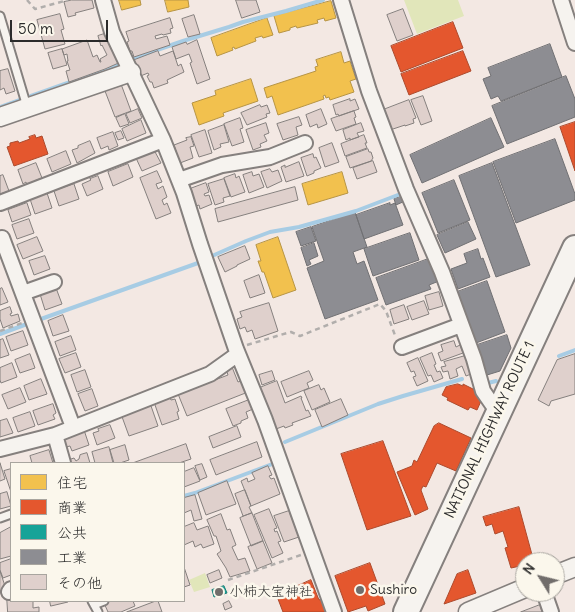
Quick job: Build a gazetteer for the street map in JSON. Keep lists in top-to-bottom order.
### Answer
{
  "streets": {
    "highway": ["NATIONAL HIGHWAY ROUTE 1"]
  },
  "places": ["Sushiro", "小柿大宝神社"],
  "legend": [
    "住宅",
    "商業",
    "公共",
    "工業",
    "その他"
  ],
  "scale_bar": "50 m",
  "north": "top left"
}
